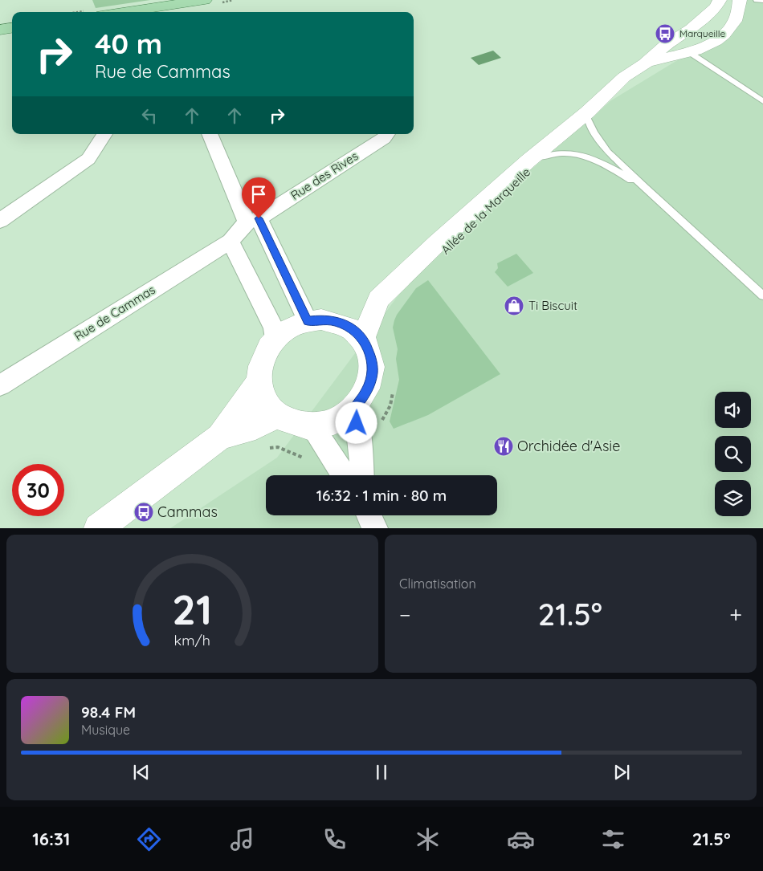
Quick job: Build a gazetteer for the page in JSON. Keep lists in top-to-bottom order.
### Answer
{
  "streets": {
    "street": ["Rue des Rives", "Allée de la Marqueille", "Rue de Cammas"]
  },
  "crossings": [
    ["Rue des Rives", "Rue de Cammas"]
  ],
  "places": {
    "bus stop": ["Marqueille", "Cammas"],
    "shop": ["Ti Biscuit"],
    "restaurant": ["Orchidée d'Asie"]
  },
  "page": {
    "turn": ["40 m", "Rue de Cammas"],
    "limit": "30",
    "trip": "16:32 · 1 min · 80 m",
    "tile": "Climatisation",
    "heat": ["−", "21.5°", "+"],
    "song": ["98.4 FM", "Musique"],
    "tabs": ["16:31", "21.5°"],
    "gauge": ["21", "km/h"]
  }
}
